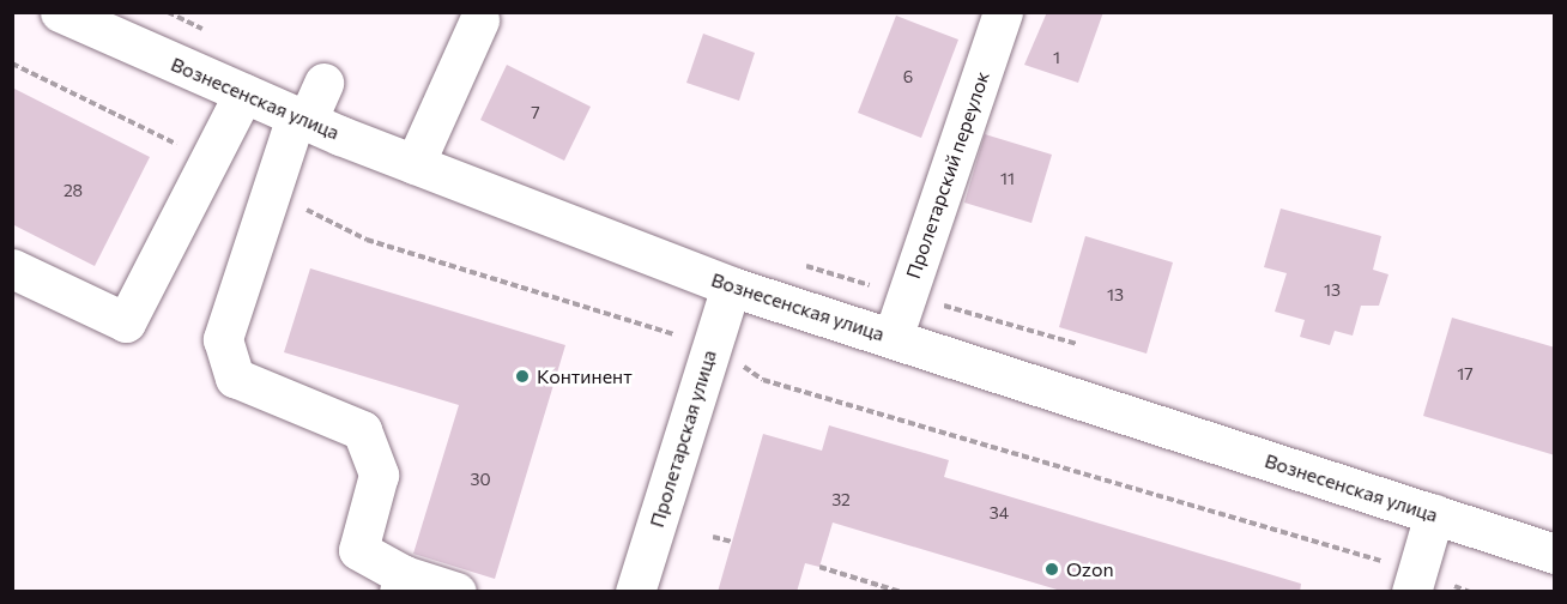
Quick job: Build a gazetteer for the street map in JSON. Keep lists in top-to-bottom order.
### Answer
{
  "streets": {
    "street": ["Вознесенская улица", "Пролетарский переулок", "Пролетарская улица"]
  },
  "crossings": [
    ["Вознесенская улица", "Пролетарский переулок"],
    ["Вознесенская улица", "Пролетарская улица"]
  ],
  "places": ["Континент", "Ozon"],
  "house_numbers": [
    "1",
    "6",
    "7",
    "11",
    "28",
    "13",
    "13",
    "17",
    "30",
    "32",
    "34"
  ]
}
